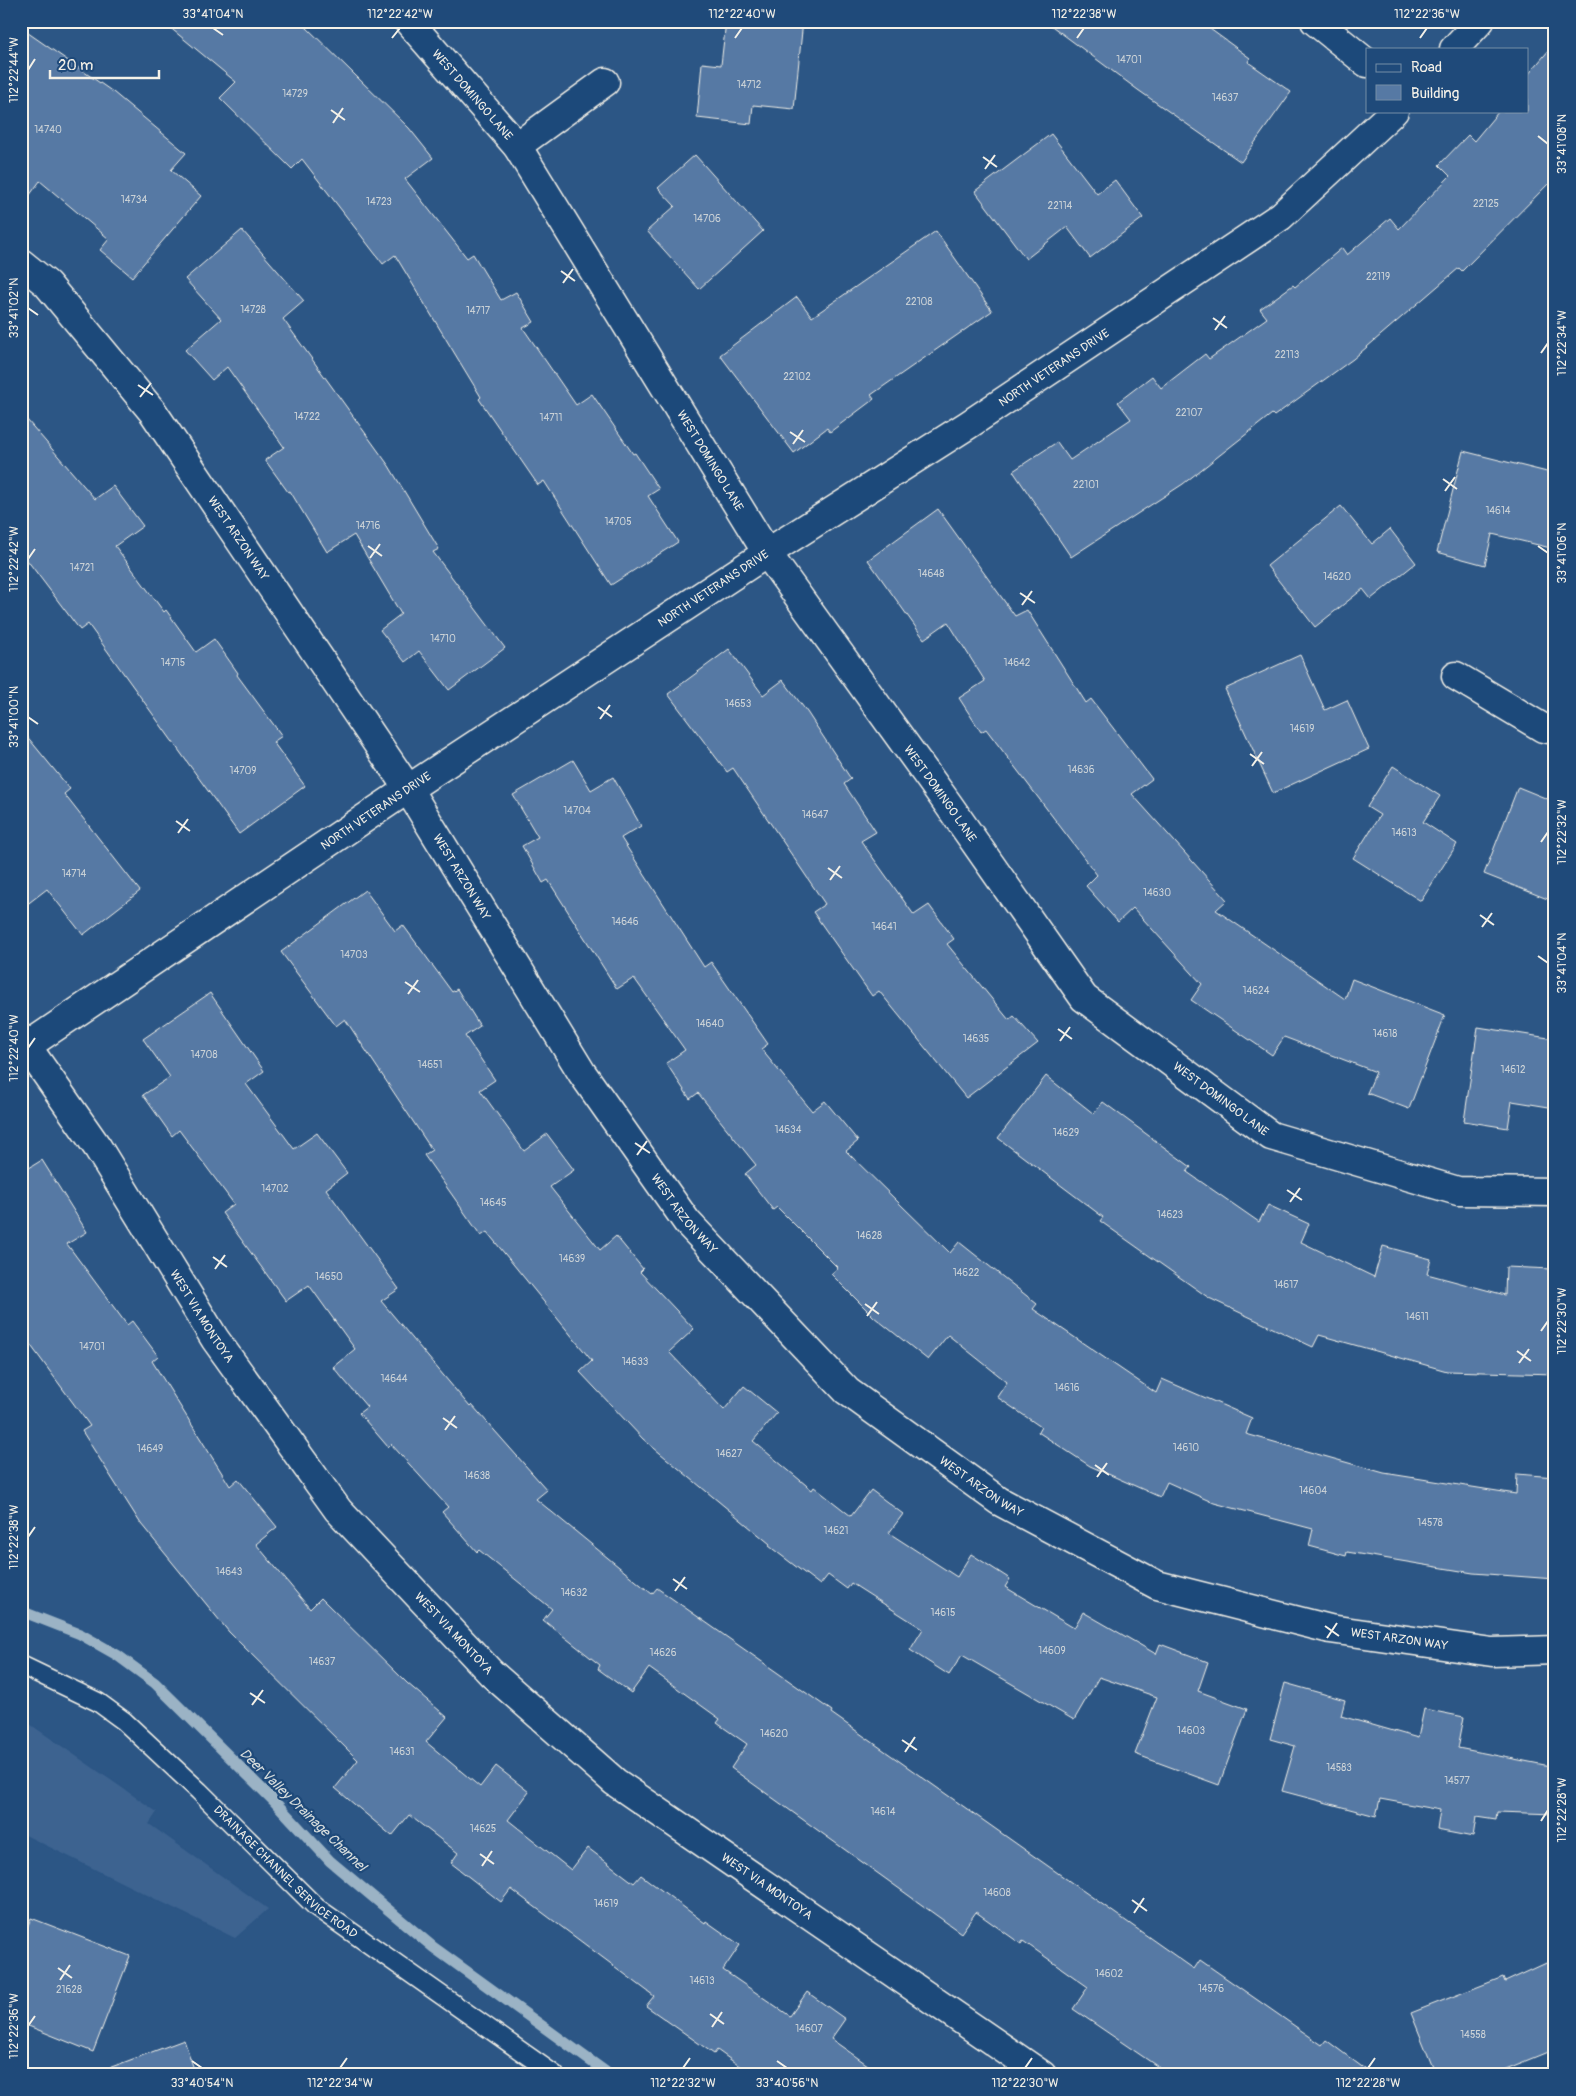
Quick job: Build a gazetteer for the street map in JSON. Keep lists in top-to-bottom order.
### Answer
{
  "streets": {
    "street": [
      "WEST DOMINGO LANE",
      "NORTH VETERANS DRIVE",
      "WEST ARZON WAY",
      "WEST VIA MONTOYA"
    ],
    "lane": ["DRAINAGE CHANNEL SERVICE ROAD"]
  },
  "crossings": [
    ["WEST DOMINGO LANE", "NORTH VETERANS DRIVE"],
    ["NORTH VETERANS DRIVE", "WEST ARZON WAY"],
    ["NORTH VETERANS DRIVE", "WEST VIA MONTOYA"]
  ],
  "water": ["Deer Valley Drainage Channel"],
  "house_numbers": [
    "14701",
    "14712",
    "14729",
    "14637",
    "14740",
    "14734",
    "14723",
    "22125",
    "22114",
    "14706",
    "22119",
    "22108",
    "14728",
    "14717",
    "22113",
    "22102",
    "22107",
    "14722",
    "14711",
    "22101",
    "14614",
    "14705",
    "14716",
    "14721",
    "14648",
    "14620",
    "14710",
    "14715",
    "14642",
    "14653",
    "14619",
    "14636",
    "14709",
    "14704",
    "14647",
    "14613",
    "14714",
    "14630",
    "14646",
    "14641",
    "14703",
    "14624",
    "14640",
    "14618",
    "14635",
    "14708",
    "14651",
    "14612",
    "14634",
    "14629",
    "14702",
    "14645",
    "14623",
    "14628",
    "14639",
    "14622",
    "14650",
    "14617",
    "14611",
    "14701",
    "14633",
    "14644",
    "14616",
    "14610",
    "14649",
    "14627",
    "14638",
    "14604",
    "14578",
    "14621",
    "14643",
    "14632",
    "14615",
    "14609",
    "14626",
    "14637",
    "14603",
    "14620",
    "14631",
    "14583",
    "14577",
    "14614",
    "14625",
    "14608",
    "14619",
    "14602",
    "14613",
    "14576",
    "21628",
    "14607",
    "14558"
  ],
  "legend": ["Road", "Building"],
  "scale_bar": "20 m",
  "coordinates": [
    "33°41'04\"N",
    "112°22'42\"W",
    "112°22'40\"W",
    "112°22'38\"W",
    "112°22'36\"W",
    "112°22'44\"W",
    "33°41'08\"N",
    "33°41'02\"N",
    "112°22'34\"W",
    "33°41'06\"N",
    "33°41'00\"N",
    "112°22'32\"W",
    "112°22'30\"W",
    "112°22'28\"W",
    "33°40'54\"N",
    "33°40'56\"N"
  ]
}
